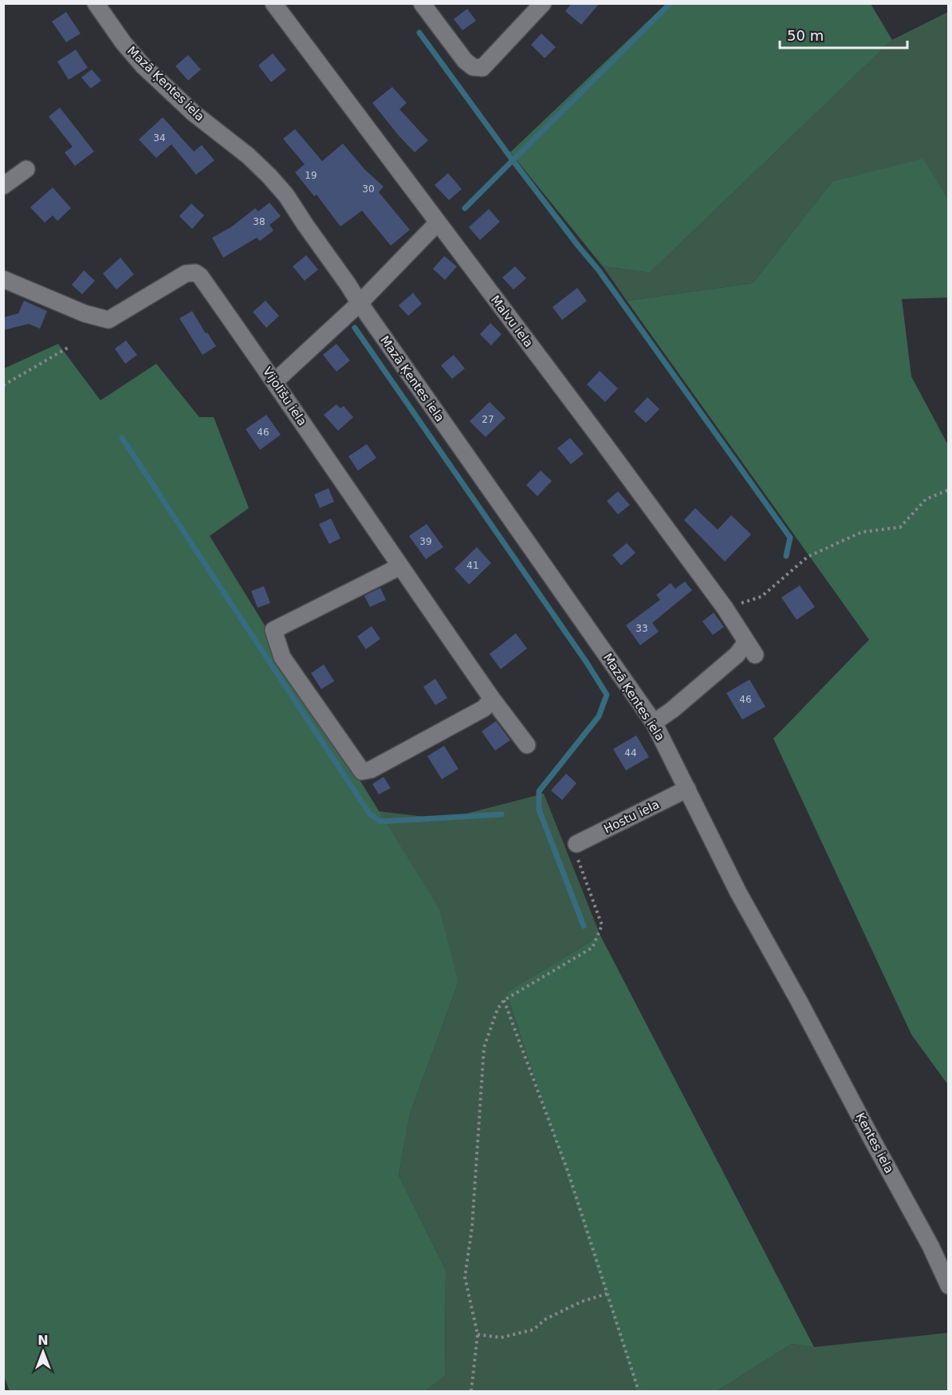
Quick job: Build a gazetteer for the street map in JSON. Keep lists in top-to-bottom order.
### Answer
{
  "streets": {
    "street": [
      "Mazā Ķentes iela",
      "Malvu iela",
      "Vijolīšu iela",
      "Hostu iela",
      "Ķentes iela"
    ]
  },
  "crossings": [
    ["Mazā Ķentes iela", "Malvu iela"],
    ["Mazā Ķentes iela", "Hostu iela"],
    ["Mazā Ķentes iela", "Ķentes iela"]
  ],
  "house_numbers": [
    "34",
    "19",
    "30",
    "38",
    "27",
    "46",
    "39",
    "41",
    "33",
    "46",
    "44"
  ],
  "scale_bar": "50 m",
  "north": "top"
}
